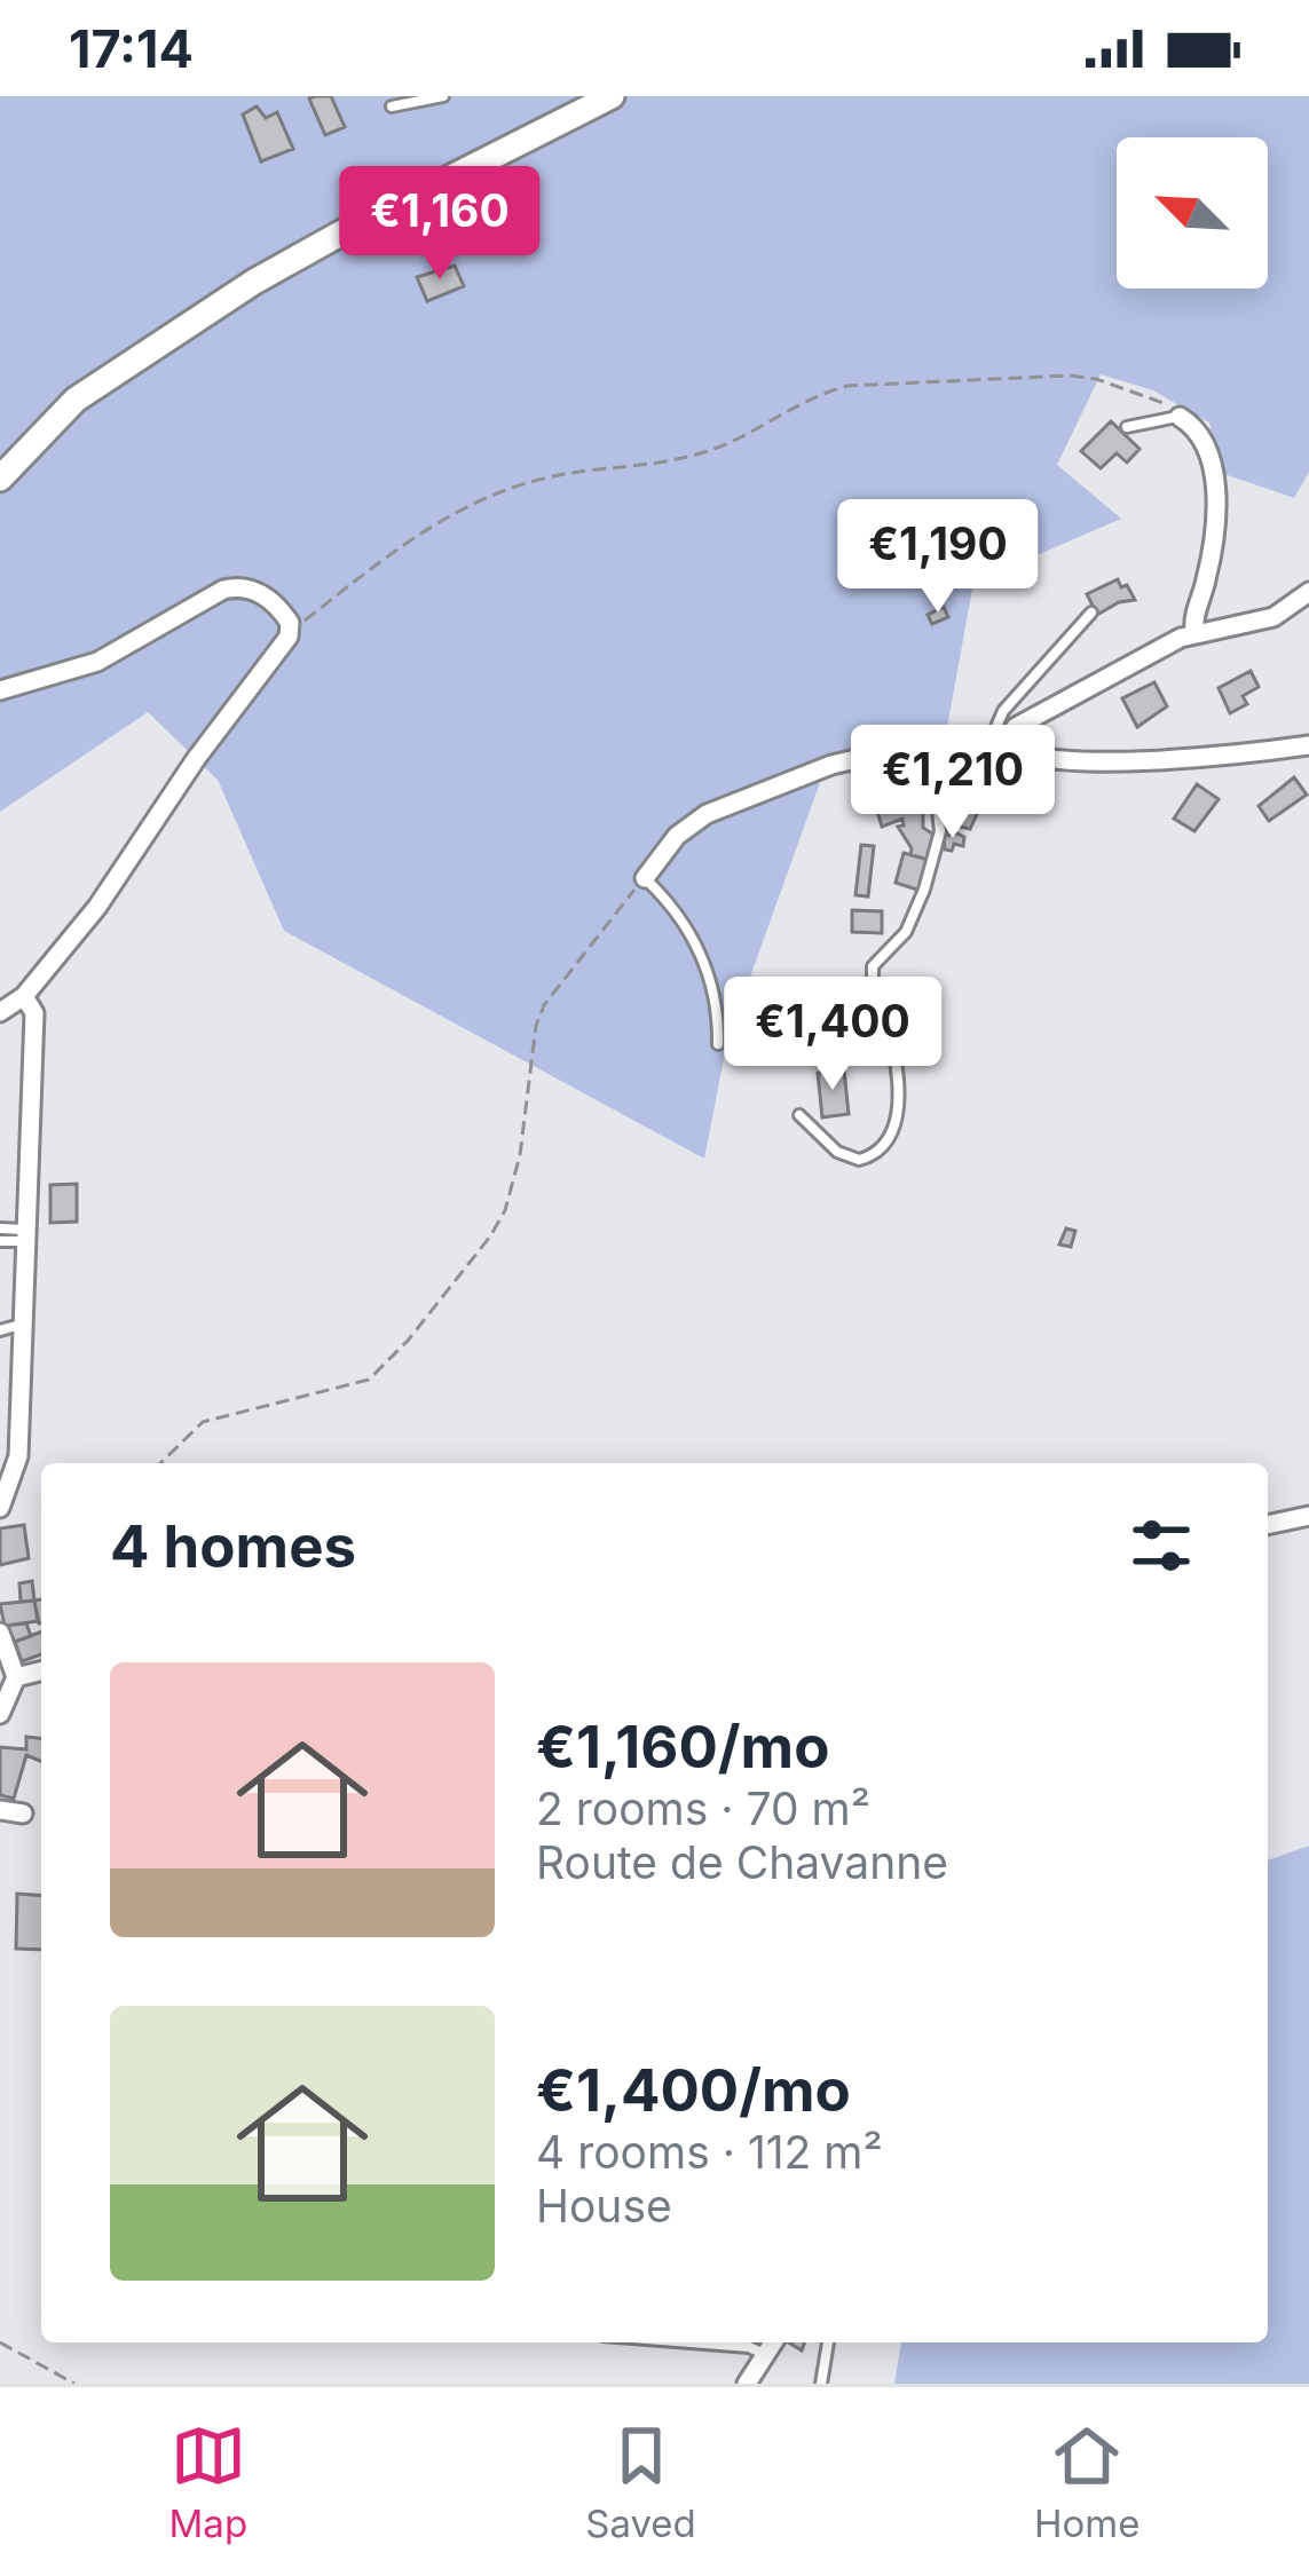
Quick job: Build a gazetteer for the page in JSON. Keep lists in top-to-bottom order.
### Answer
{
  "north": "top left",
  "page": {
    "status": "17:14",
    "price": [
      "€1,160",
      "€1,190",
      "€1,210",
      "€1,400"
    ],
    "heading": "4 homes",
    "list": [
      {
        "name": "€1,160/mo",
        "note": "2 rooms · 70 m² · Route de Chavanne"
      },
      {
        "name": "€1,400/mo",
        "note": "4 rooms · 112 m² · House"
      }
    ],
    "tabs": ["Map", "Saved", "Home"]
  }
}
